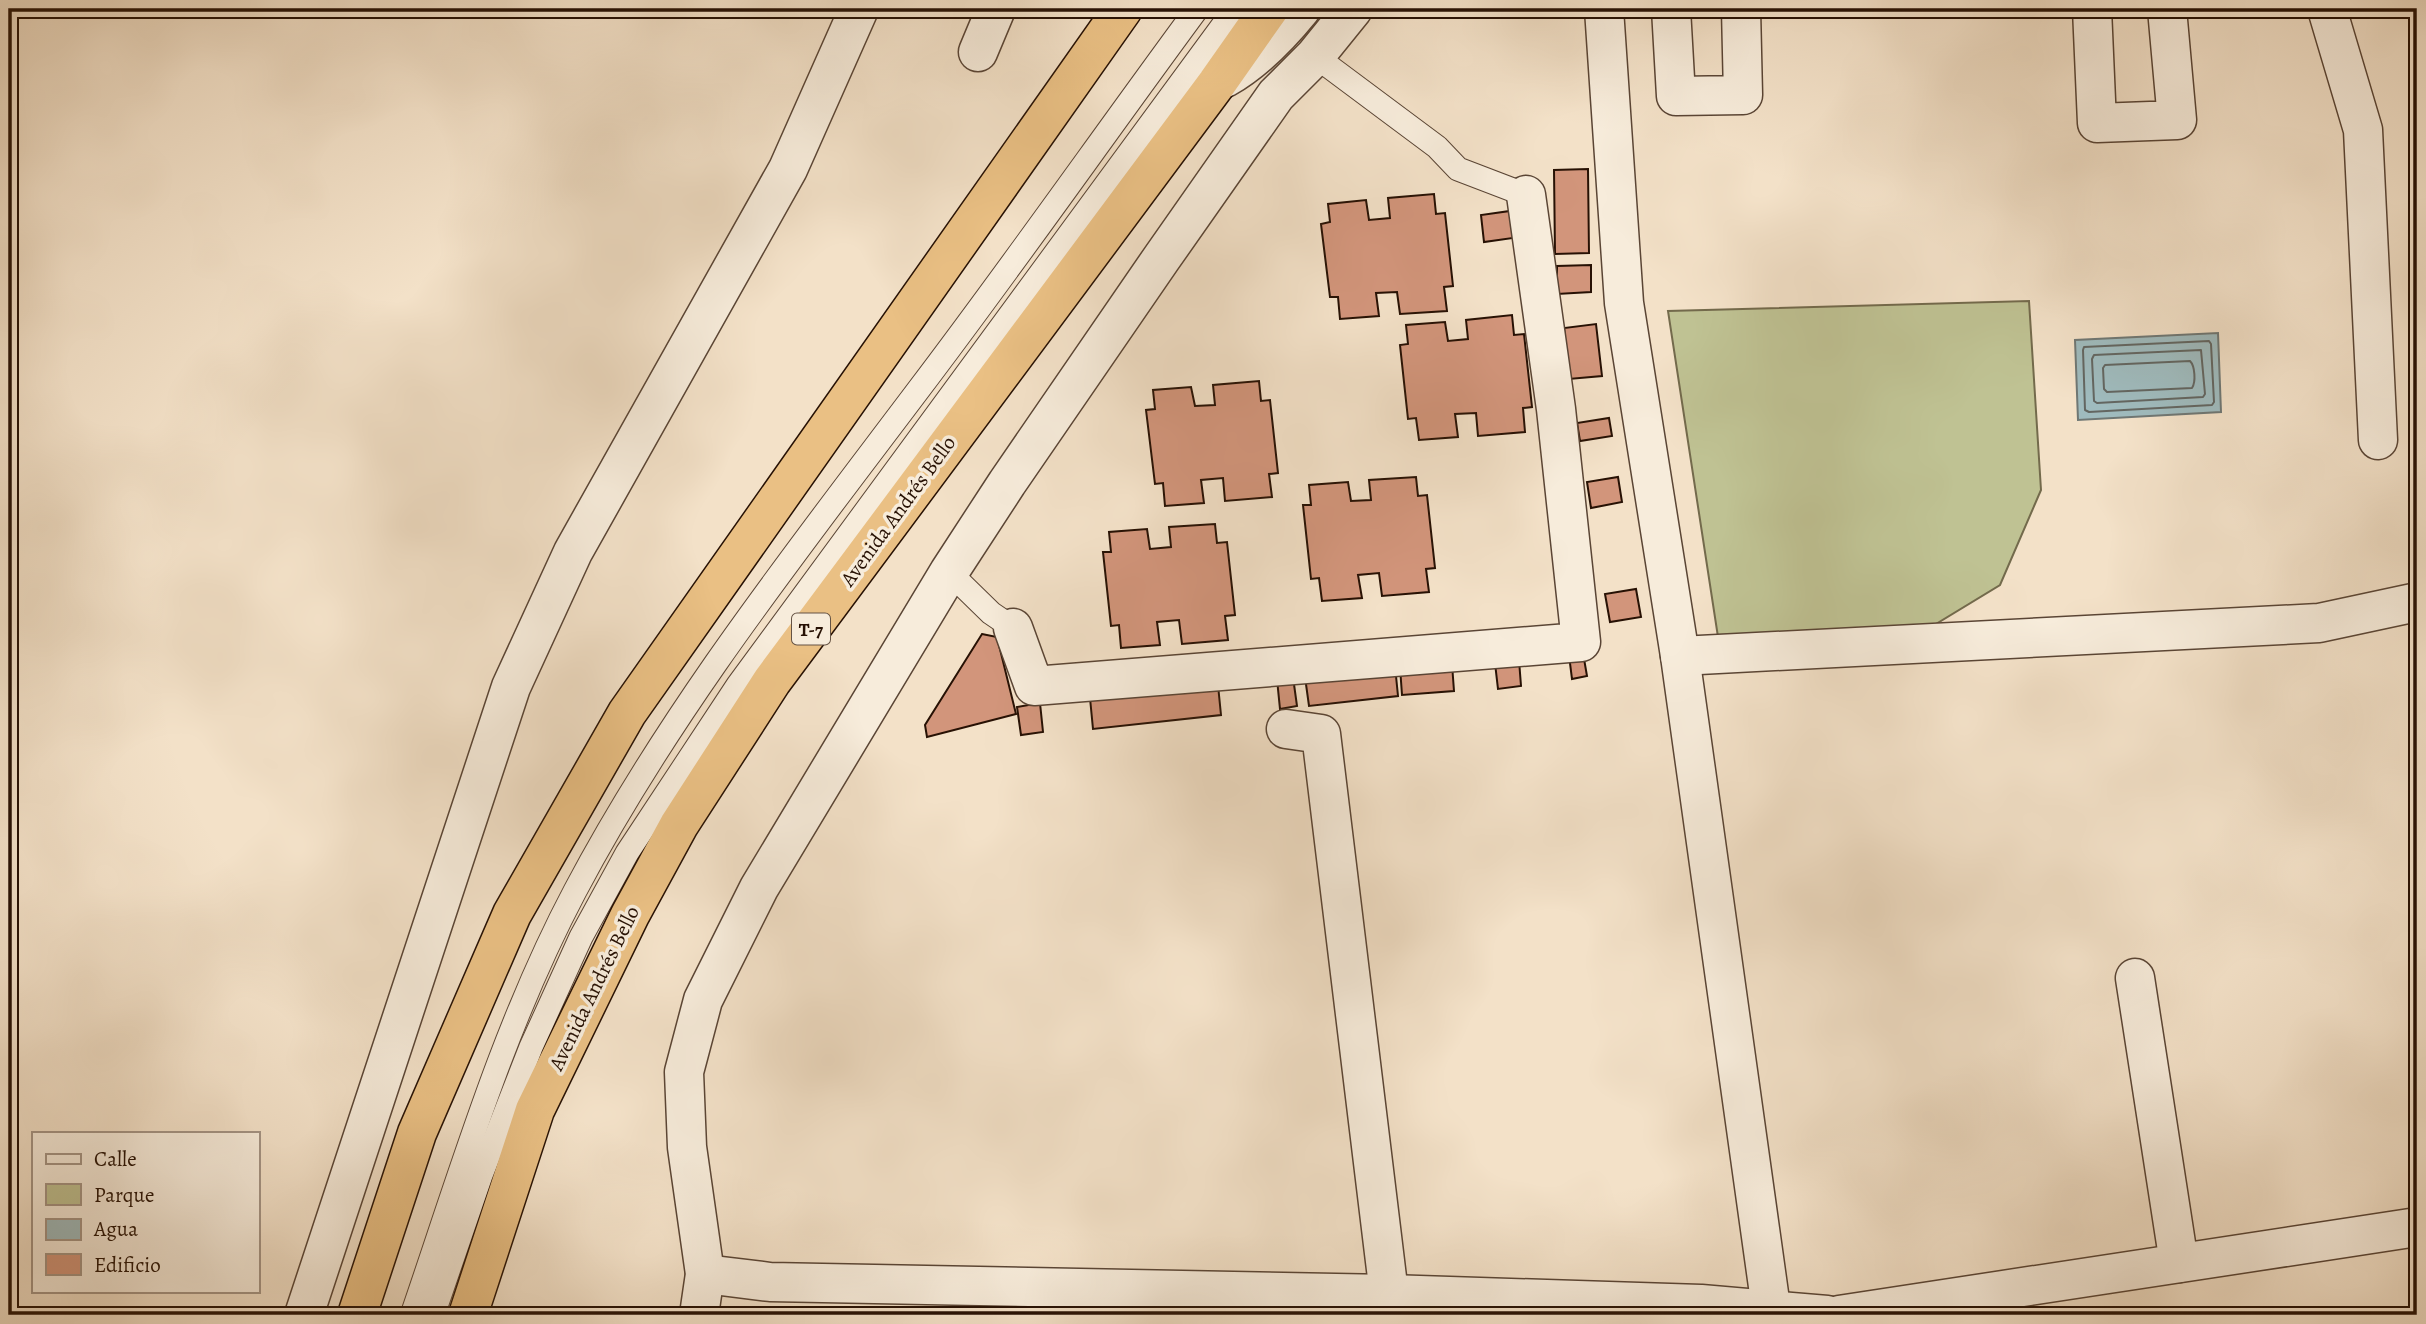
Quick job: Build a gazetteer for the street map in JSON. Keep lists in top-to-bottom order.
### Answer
{
  "streets": {
    "highway": ["Avenida Andrés Bello", "T-7"]
  },
  "legend": [
    "Calle",
    "Parque",
    "Agua",
    "Edificio"
  ]
}
